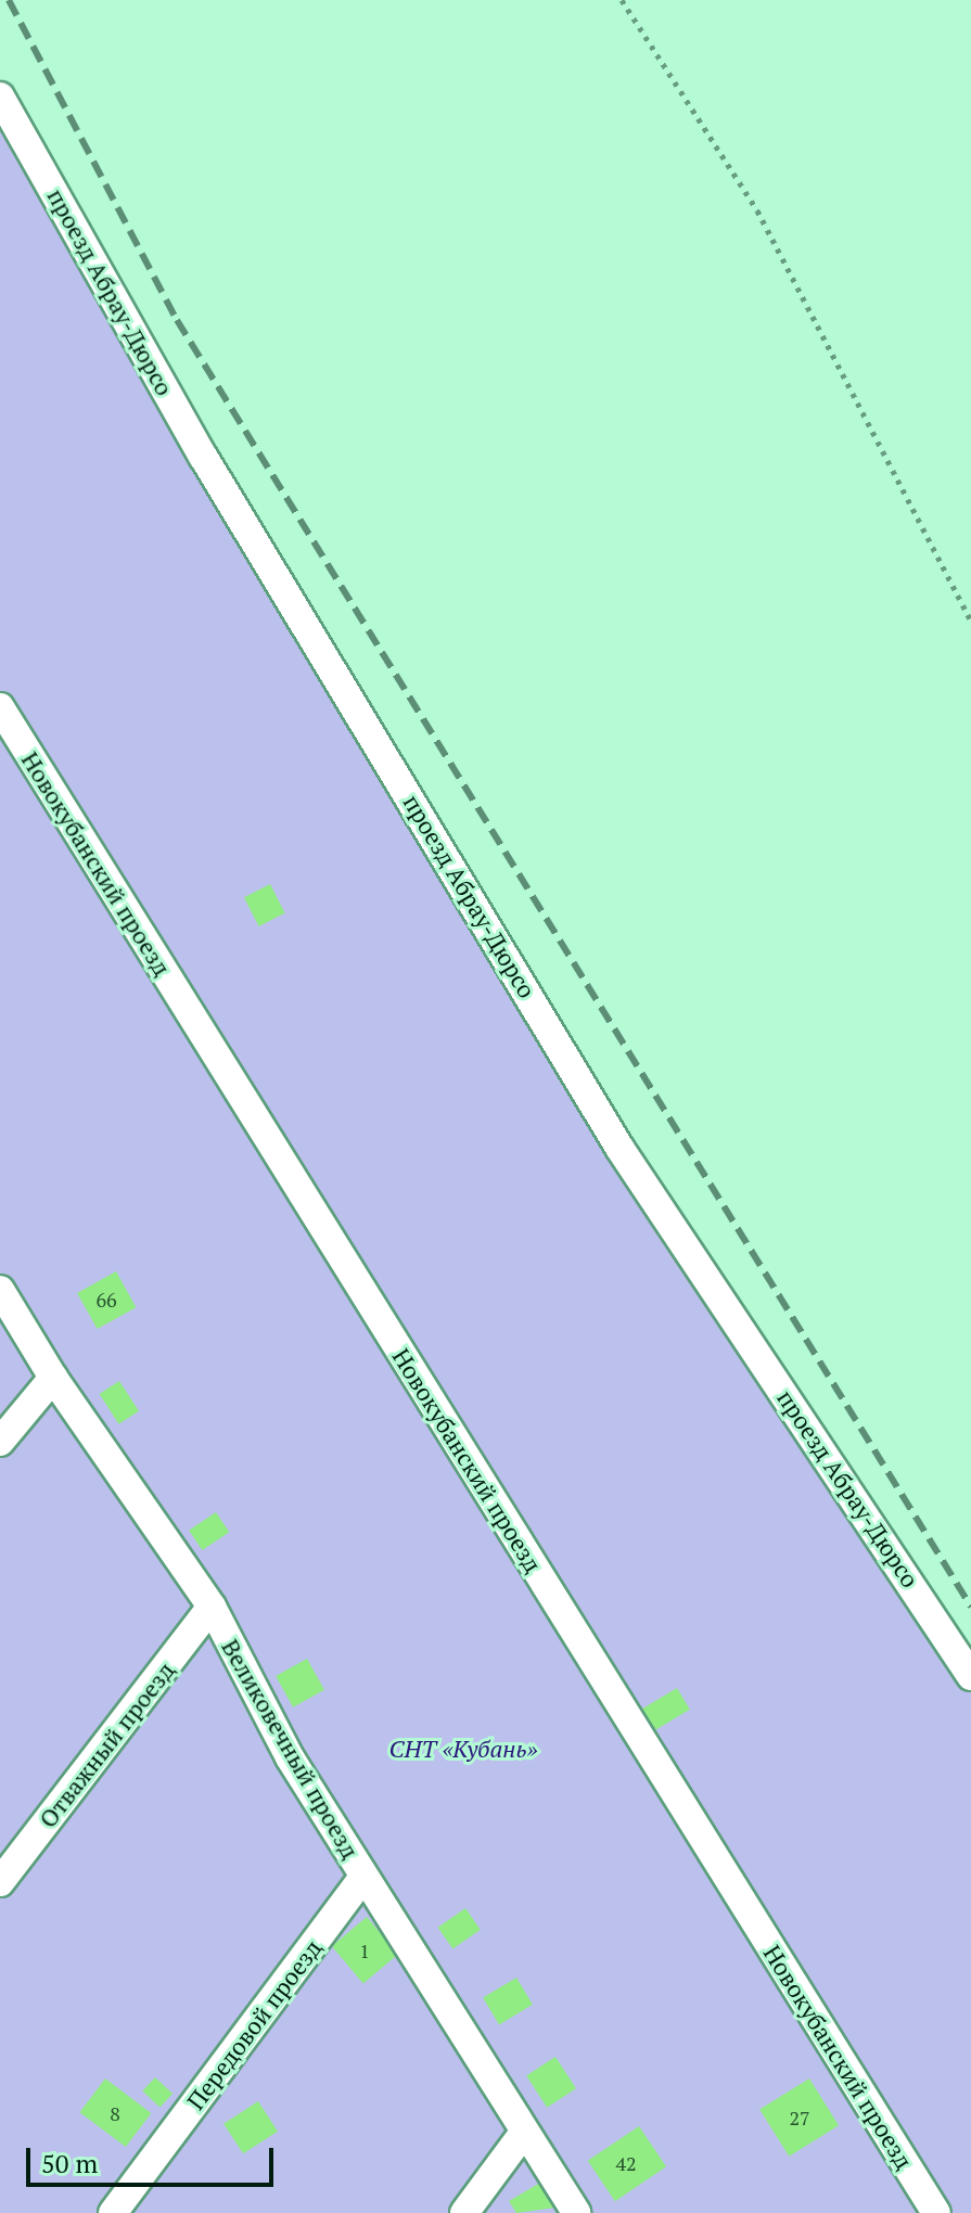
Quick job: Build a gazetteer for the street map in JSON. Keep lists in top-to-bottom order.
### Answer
{
  "streets": {
    "street": [
      "проезд Абрау-Дюрсо",
      "Новокубанский проезд",
      "Отважный проезд",
      "Великовечный проезд",
      "Передовой проезд"
    ]
  },
  "crossings": [
    ["Отважный проезд", "Великовечный проезд"],
    ["Великовечный проезд", "Передовой проезд"]
  ],
  "parks": ["СНТ «Кубань»"],
  "house_numbers": [
    "66",
    "1",
    "8",
    "27",
    "42"
  ],
  "scale_bar": "50 m"
}
